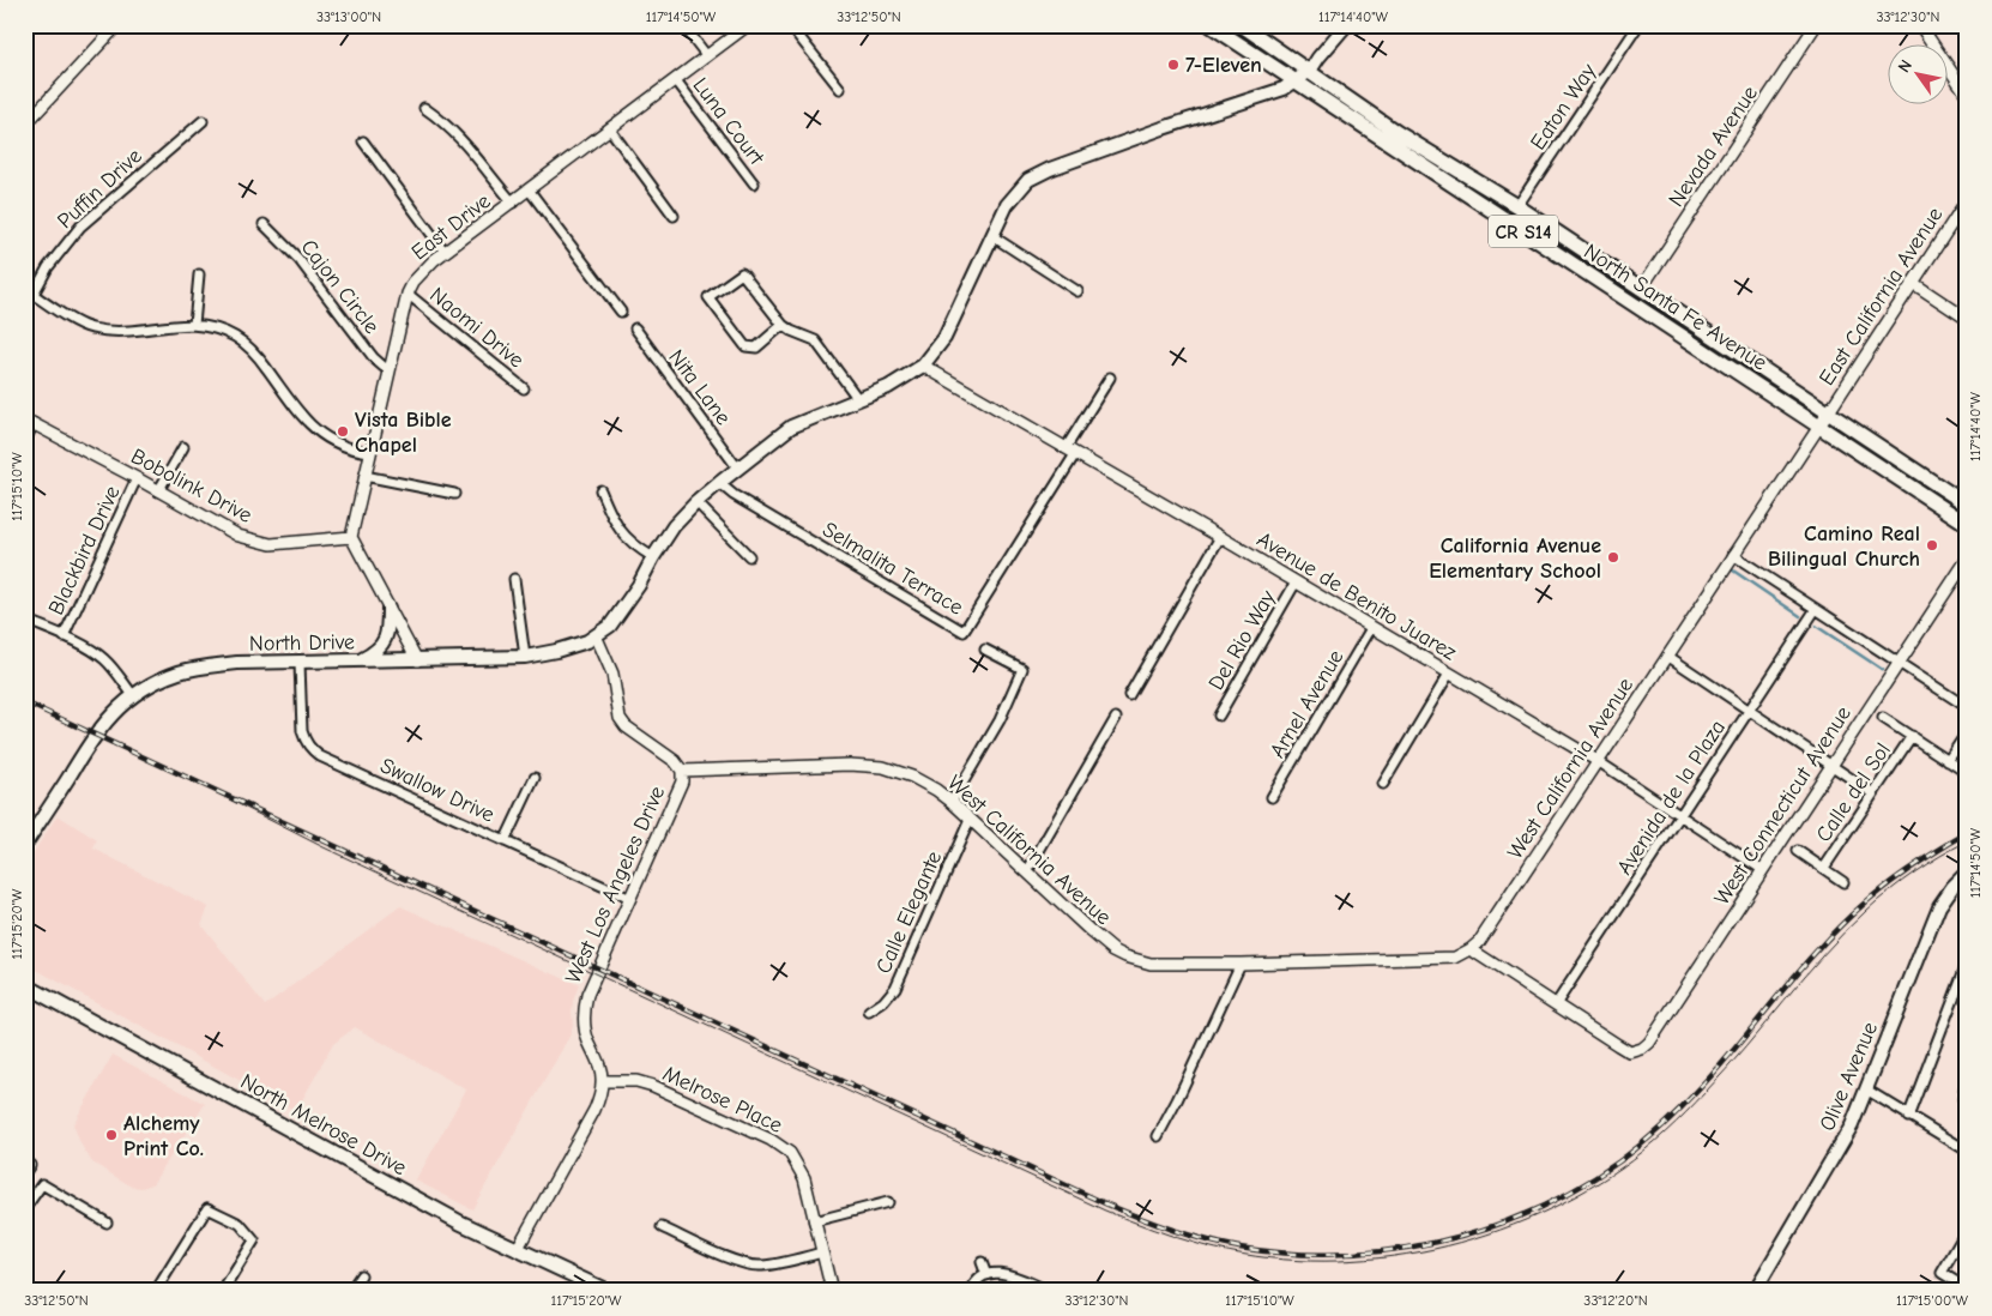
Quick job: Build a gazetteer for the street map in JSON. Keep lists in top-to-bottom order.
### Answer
{
  "streets": {
    "main road": [
      "CR S14",
      "North Santa Fe Avenue",
      "North Drive",
      "Olive Avenue",
      "North Melrose Drive"
    ],
    "street": [
      "Eaton Way",
      "Luna Court",
      "Nevada Avenue",
      "Puffin Drive",
      "East Drive",
      "Cajon Circle",
      "East California Avenue",
      "Naomi Drive",
      "Nita Lane",
      "Bobolink Drive",
      "Blackbird Drive",
      "Selmalita Terrace",
      "Avenue de Benito Juarez",
      "Del Rio Way",
      "Arnel Avenue",
      "West California Avenue",
      "Swallow Drive",
      "Calle del Sol",
      "Avenida de la Plaza",
      "West Connecticut Avenue",
      "West Los Angeles Drive",
      "Calle Elegante",
      "Melrose Place"
    ]
  },
  "crossings": [
    ["Eaton Way", "North Santa Fe Avenue"],
    ["Luna Court", "East Drive"],
    ["Nevada Avenue", "North Santa Fe Avenue"],
    ["East Drive", "Cajon Circle"],
    ["East Drive", "Naomi Drive"],
    ["East Drive", "Bobolink Drive"],
    ["East California Avenue", "North Santa Fe Avenue"],
    ["East California Avenue", "West California Avenue"],
    ["North Santa Fe Avenue", "West California Avenue"],
    ["Bobolink Drive", "Blackbird Drive"],
    ["Selmalita Terrace", "Avenue de Benito Juarez"],
    ["Avenue de Benito Juarez", "Del Rio Way"],
    ["Avenue de Benito Juarez", "Arnel Avenue"],
    ["Avenue de Benito Juarez", "West California Avenue"],
    ["Avenue de Benito Juarez", "Avenida de la Plaza"],
    ["Avenue de Benito Juarez", "West Connecticut Avenue"],
    ["North Drive", "Swallow Drive"],
    ["North Drive", "West Los Angeles Drive"],
    ["West California Avenue", "West Los Angeles Drive"],
    ["West California Avenue", "Calle Elegante"],
    ["Swallow Drive", "West Los Angeles Drive"],
    ["Avenida de la Plaza", "West Connecticut Avenue"],
    ["West Los Angeles Drive", "Melrose Place"]
  ],
  "places": [
    "7-Eleven",
    "Vista Bible Chapel",
    "Camino Real Bilingual Church",
    "California Avenue Elementary School",
    "Alchemy Print Co."
  ],
  "north": "top left",
  "coordinates": [
    "33°13'00\"N",
    "117°14'50\"W",
    "33°12'50\"N",
    "117°14'40\"W",
    "33°12'30\"N",
    "117°15'10\"W",
    "117°15'20\"W",
    "33°12'20\"N",
    "117°15'00\"W"
  ]
}
